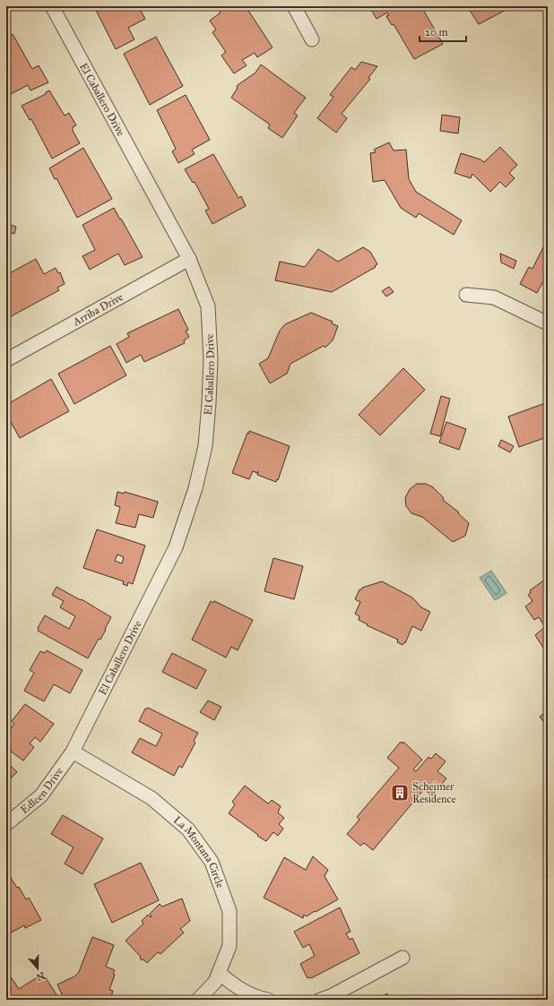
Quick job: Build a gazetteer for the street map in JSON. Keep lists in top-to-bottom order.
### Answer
{
  "streets": {
    "street": [
      "El Caballero Drive",
      "Arriba Drive",
      "Edleen Drive",
      "La Montana Circle"
    ]
  },
  "crossings": [
    ["El Caballero Drive", "Arriba Drive"],
    ["El Caballero Drive", "Edleen Drive"],
    ["El Caballero Drive", "La Montana Circle"],
    ["Edleen Drive", "La Montana Circle"]
  ],
  "places": {
    "building": ["Scheimer Residence"]
  },
  "scale_bar": "20 m",
  "north": "bottom"
}
